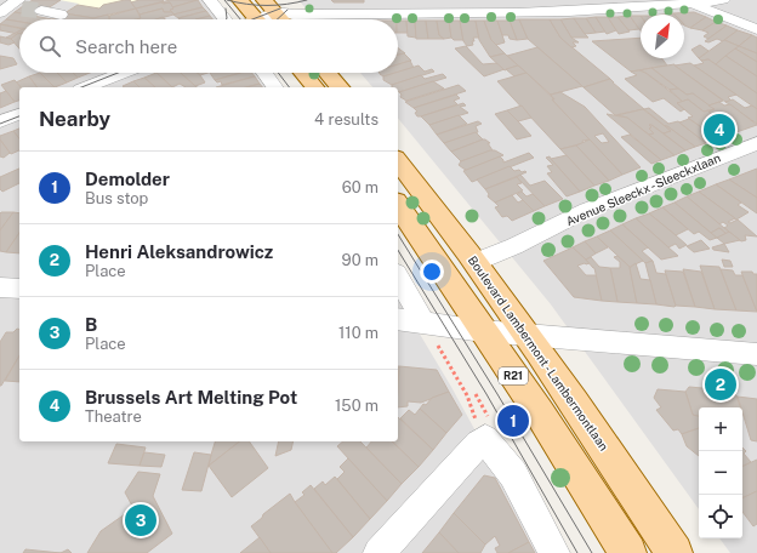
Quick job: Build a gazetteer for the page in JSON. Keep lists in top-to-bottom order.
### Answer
{
  "streets": {
    "main road": ["Boulevard Lambermont - Lambermontlaan", "R21"],
    "street": ["Avenue Sleeckx - Sleeckxlaan"]
  },
  "crossings": [
    ["Avenue Sleeckx - Sleeckxlaan", "Boulevard Lambermont - Lambermontlaan"]
  ],
  "north": "top right",
  "page": {
    "search": "Search here",
    "heading": ["Nearby", "4 results"],
    "pins": [
      "4",
      "2",
      "1",
      "3"
    ],
    "list": [
      {
        "mark": "1",
        "name": "Demolder",
        "note": "Bus stop",
        "value": "60 m"
      },
      {
        "mark": "2",
        "name": "Henri Aleksandrowicz",
        "note": "Place",
        "value": "90 m"
      },
      {
        "mark": "3",
        "name": "B",
        "note": "Place",
        "value": "110 m"
      },
      {
        "mark": "4",
        "name": "Brussels Art Melting Pot",
        "note": "Theatre",
        "value": "150 m"
      }
    ],
    "map_buttons": ["+", "−"]
  }
}
